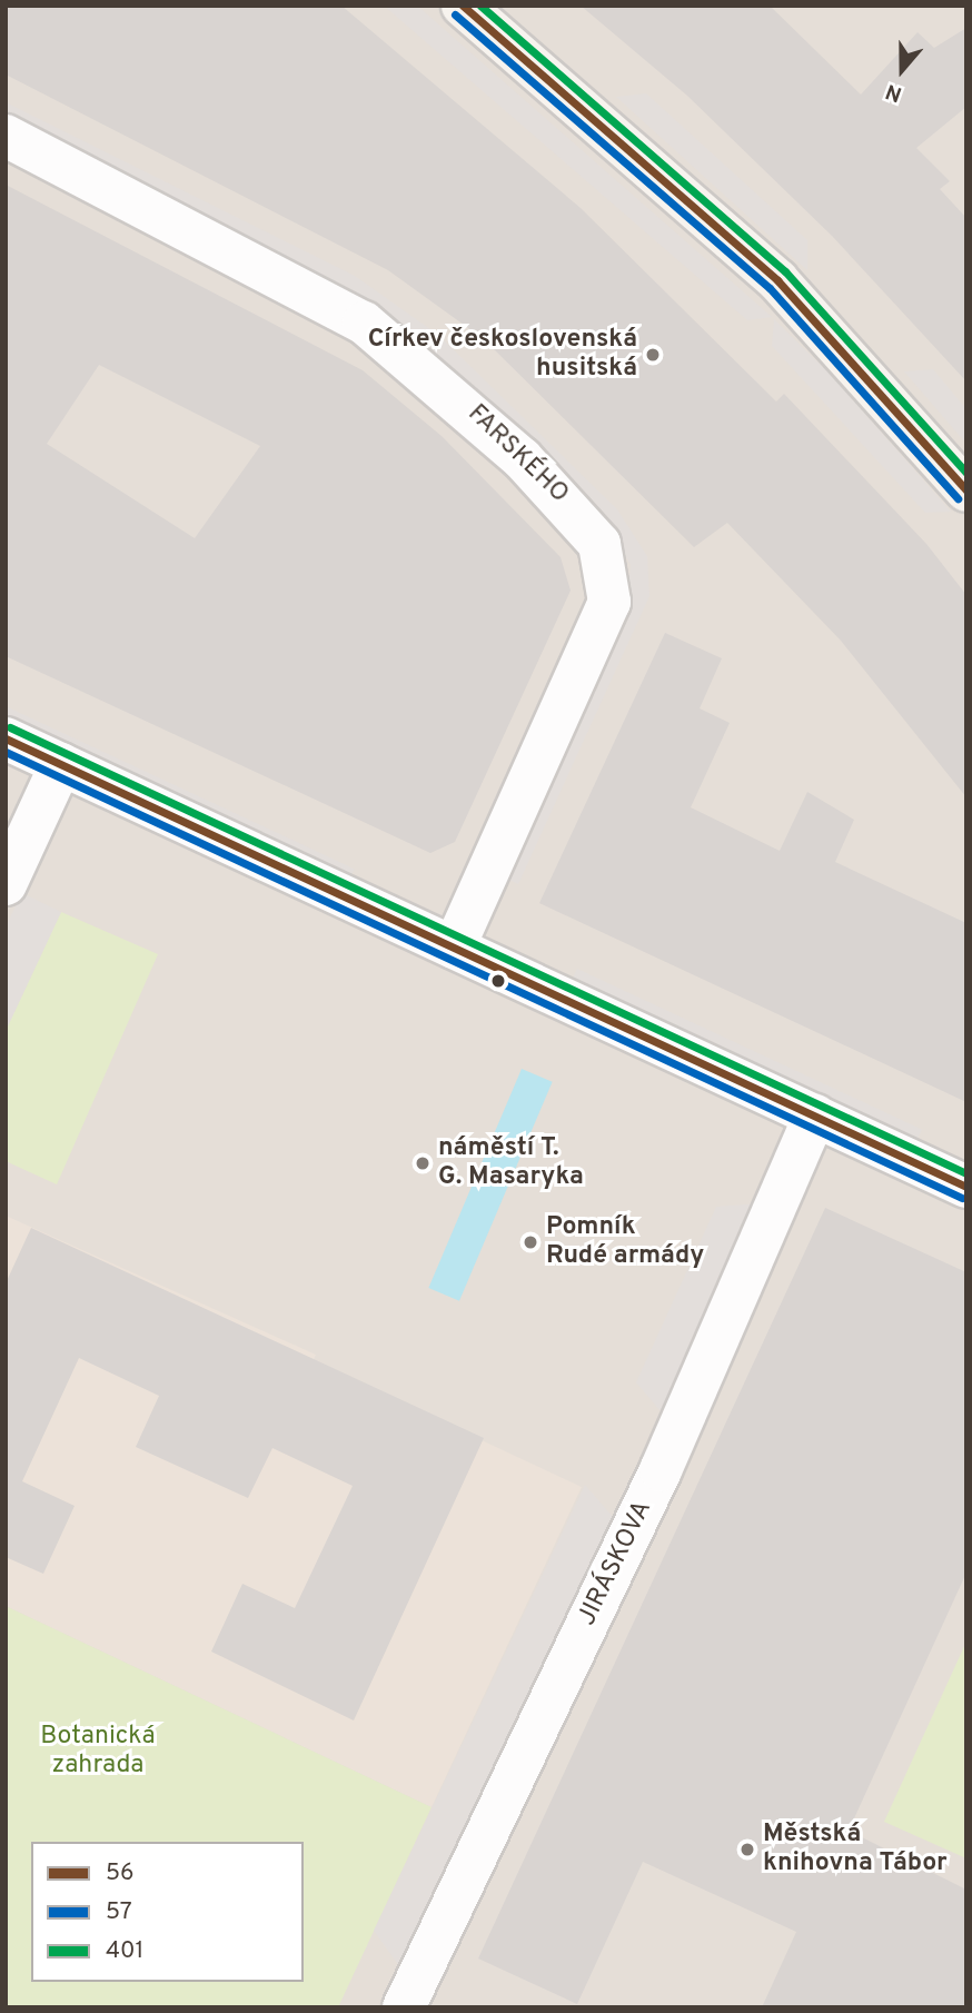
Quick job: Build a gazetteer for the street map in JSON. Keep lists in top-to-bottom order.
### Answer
{
  "streets": {
    "street": ["FARSKÉHO", "JIRÁSKOVA"]
  },
  "parks": ["Botanická zahrada"],
  "places": [
    "Církev československá husitská",
    "náměstí T. G. Masaryka",
    "Pomník Rudé armády",
    "Městská knihovna Tábor"
  ],
  "lines": ["transit line 56", "transit line 401", "transit line 57"],
  "legend": ["56", "57", "401"],
  "north": "bottom"
}
